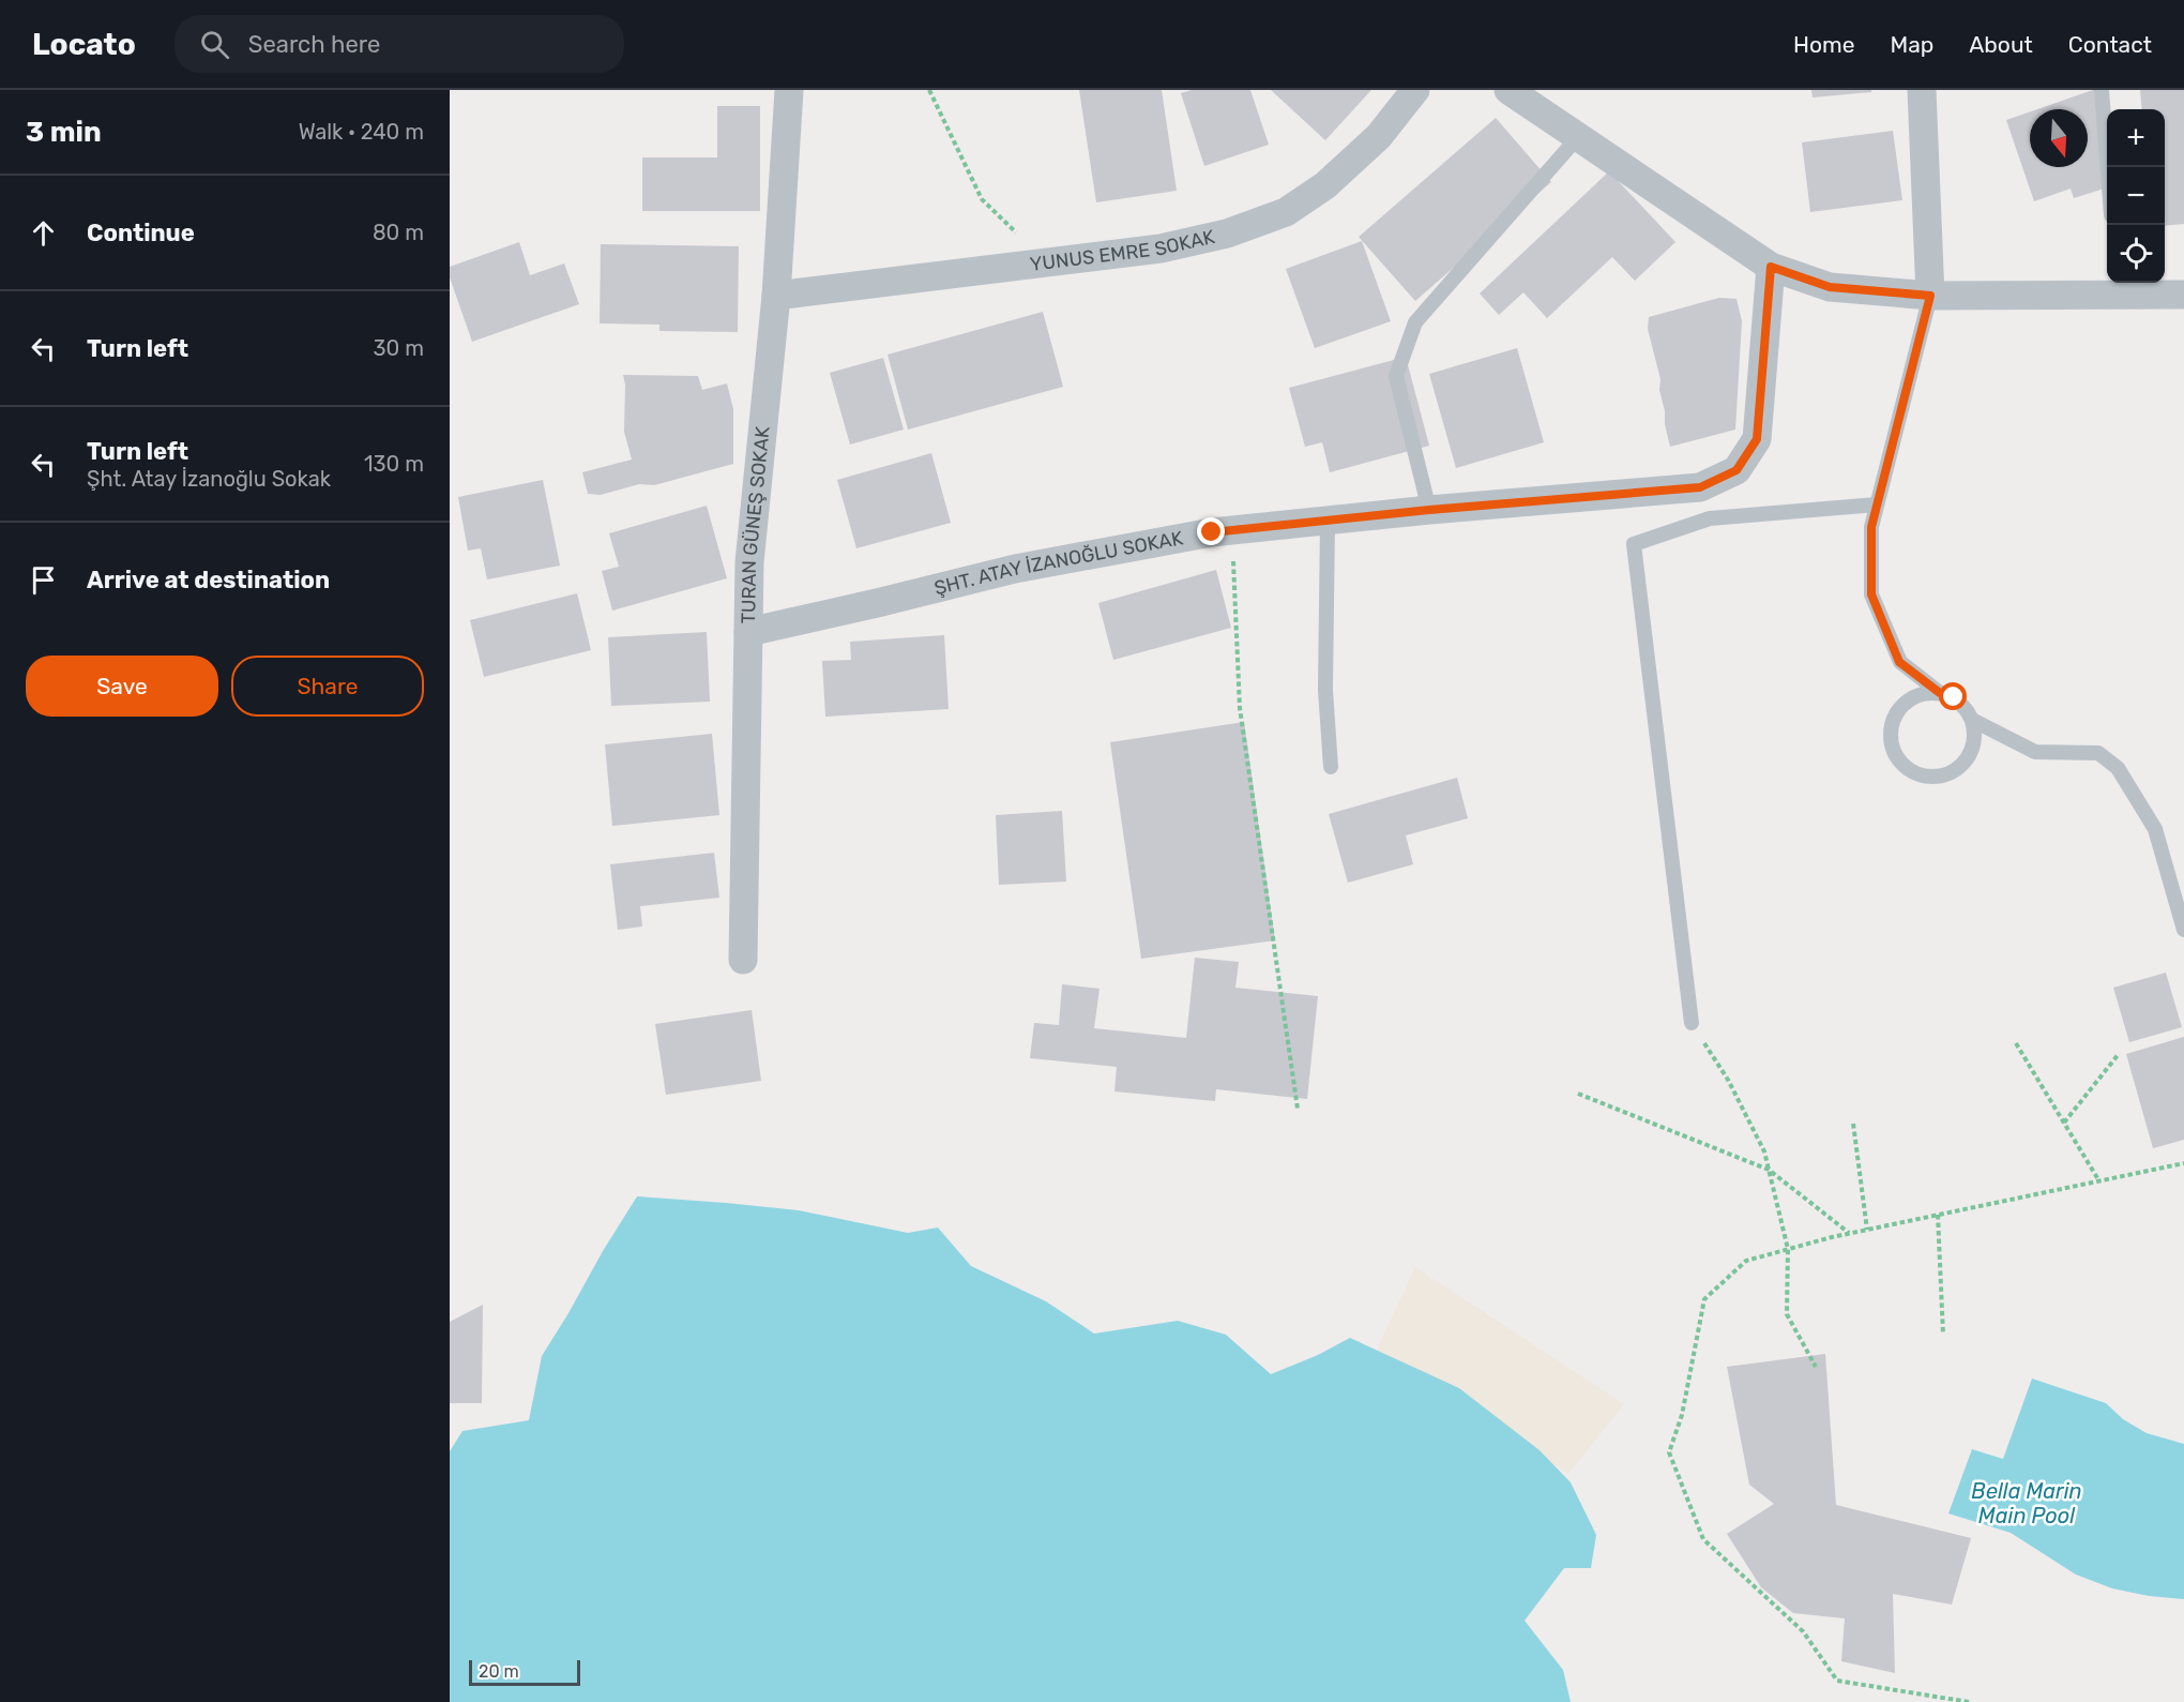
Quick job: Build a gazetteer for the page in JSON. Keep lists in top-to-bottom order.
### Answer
{
  "streets": {
    "street": ["YUNUS EMRE SOKAK", "TURAN GÜNEŞ SOKAK", "ŞHT. ATAY İZANOĞLU SOKAK"]
  },
  "crossings": [
    ["YUNUS EMRE SOKAK", "TURAN GÜNEŞ SOKAK"],
    ["TURAN GÜNEŞ SOKAK", "ŞHT. ATAY İZANOĞLU SOKAK"]
  ],
  "water": ["Bella Marin Main Pool"],
  "scale_bar": "20 m",
  "north": "bottom",
  "page": {
    "header": "Locato",
    "search": "Search here",
    "nav": [
      "Home",
      "Map",
      "About",
      "Contact"
    ],
    "heading": ["3 min", "Walk · 240 m"],
    "map_buttons": ["+", "−"],
    "list": [
      ["Continue", "80 m"],
      ["Turn left", "30 m"],
      ["Turn left", "Şht. Atay İzanoğlu Sokak", "130 m"],
      "Arrive at destination"
    ],
    "buttons": ["Save", "Share"],
    "scale": "20 m"
  }
}
